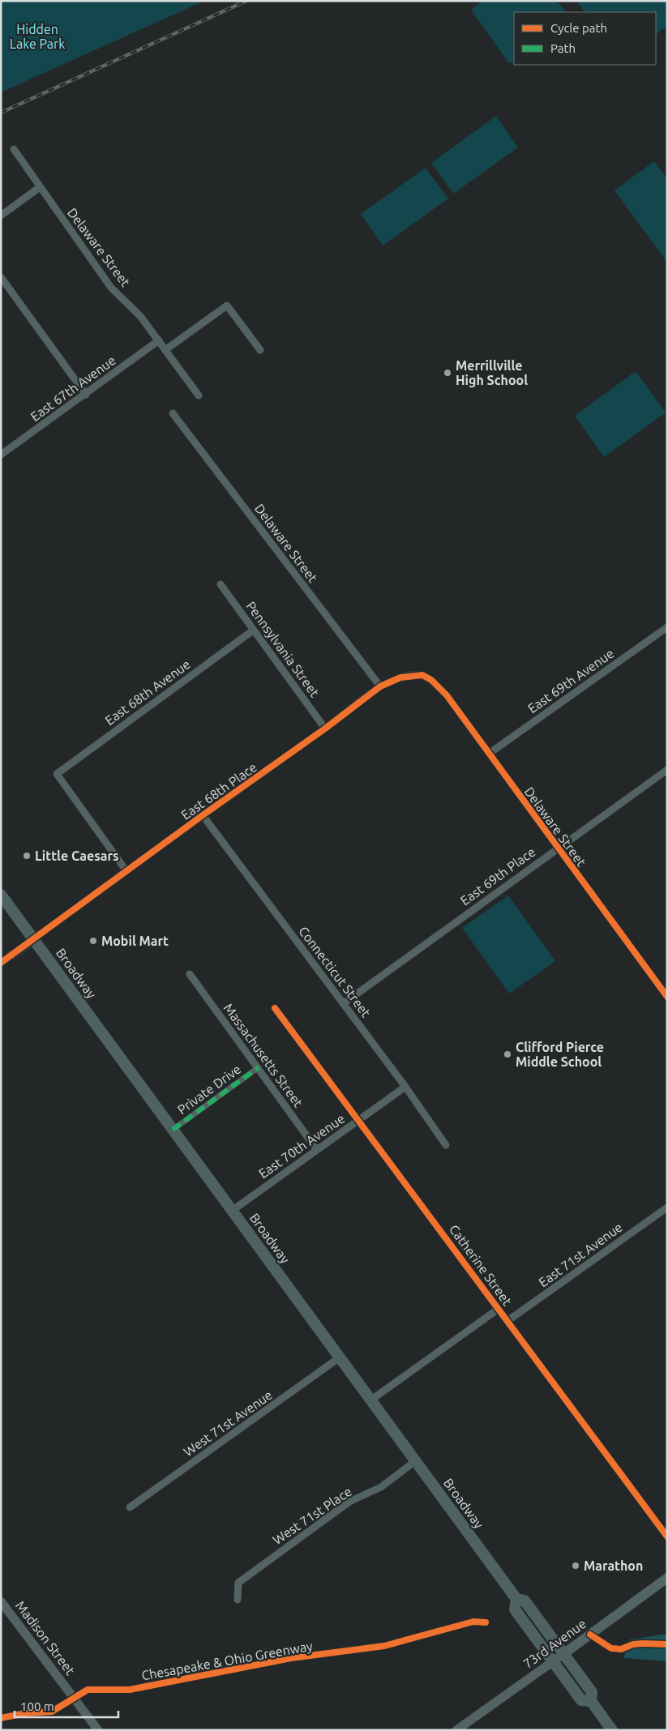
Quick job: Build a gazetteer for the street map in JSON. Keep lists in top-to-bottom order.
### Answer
{
  "streets": {
    "main road": ["Broadway", "73rd Avenue"],
    "street": [
      "Delaware Street",
      "East 67th Avenue",
      "Pennsylvania Street",
      "East 69th Avenue",
      "East 68th Avenue",
      "East 68th Place",
      "East 69th Place",
      "Connecticut Street",
      "Massachusetts Street",
      "Private Drive",
      "East 70th Avenue",
      "East 71st Avenue",
      "Catherine Street",
      "West 71st Avenue",
      "West 71st Place",
      "Madison Street"
    ],
    "cycle path": ["Chesapeake & Ohio Greenway"]
  },
  "crossings": [
    ["Delaware Street", "East 67th Avenue"],
    ["Delaware Street", "East 69th Avenue"],
    ["Delaware Street", "East 68th Place"],
    ["Delaware Street", "East 69th Place"],
    ["Pennsylvania Street", "East 68th Avenue"],
    ["Pennsylvania Street", "East 68th Place"],
    ["East 68th Avenue", "East 68th Place"],
    ["East 68th Place", "Connecticut Street"],
    ["East 68th Place", "Broadway"],
    ["East 69th Place", "Connecticut Street"],
    ["Connecticut Street", "East 70th Avenue"],
    ["Broadway", "Private Drive"],
    ["Broadway", "East 70th Avenue"],
    ["Broadway", "West 71st Avenue"],
    ["Broadway", "West 71st Place"],
    ["Broadway", "73rd Avenue"],
    ["Massachusetts Street", "Private Drive"],
    ["Massachusetts Street", "East 70th Avenue"],
    ["East 70th Avenue", "Catherine Street"],
    ["East 71st Avenue", "Catherine Street"]
  ],
  "parks": ["Hidden Lake Park"],
  "places": [
    "Merrillville High School",
    "Little Caesars",
    "Mobil Mart",
    "Clifford Pierce Middle School",
    "Marathon"
  ],
  "legend": ["Cycle path", "Path"],
  "scale_bar": "100 m"
}
